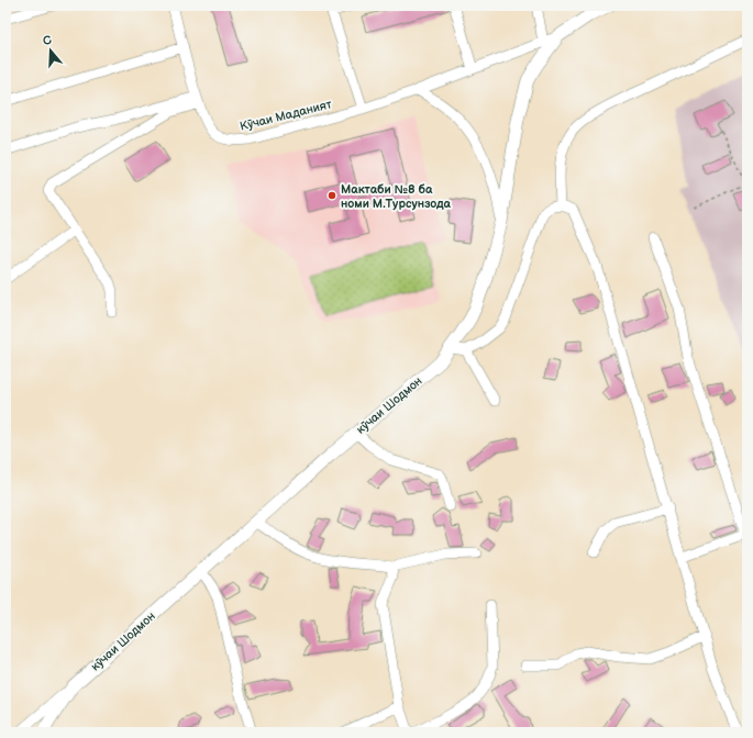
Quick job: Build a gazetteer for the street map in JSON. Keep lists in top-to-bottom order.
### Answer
{
  "streets": {
    "main road": ["кӯчаи Шодмон"],
    "street": ["Кӯчаи Маданият"]
  },
  "crossings": [
    ["Кӯчаи Маданият", "кӯчаи Шодмон"]
  ],
  "places": ["Мактаби №8 ба номи М.Турсунзода"],
  "north": "top"
}
